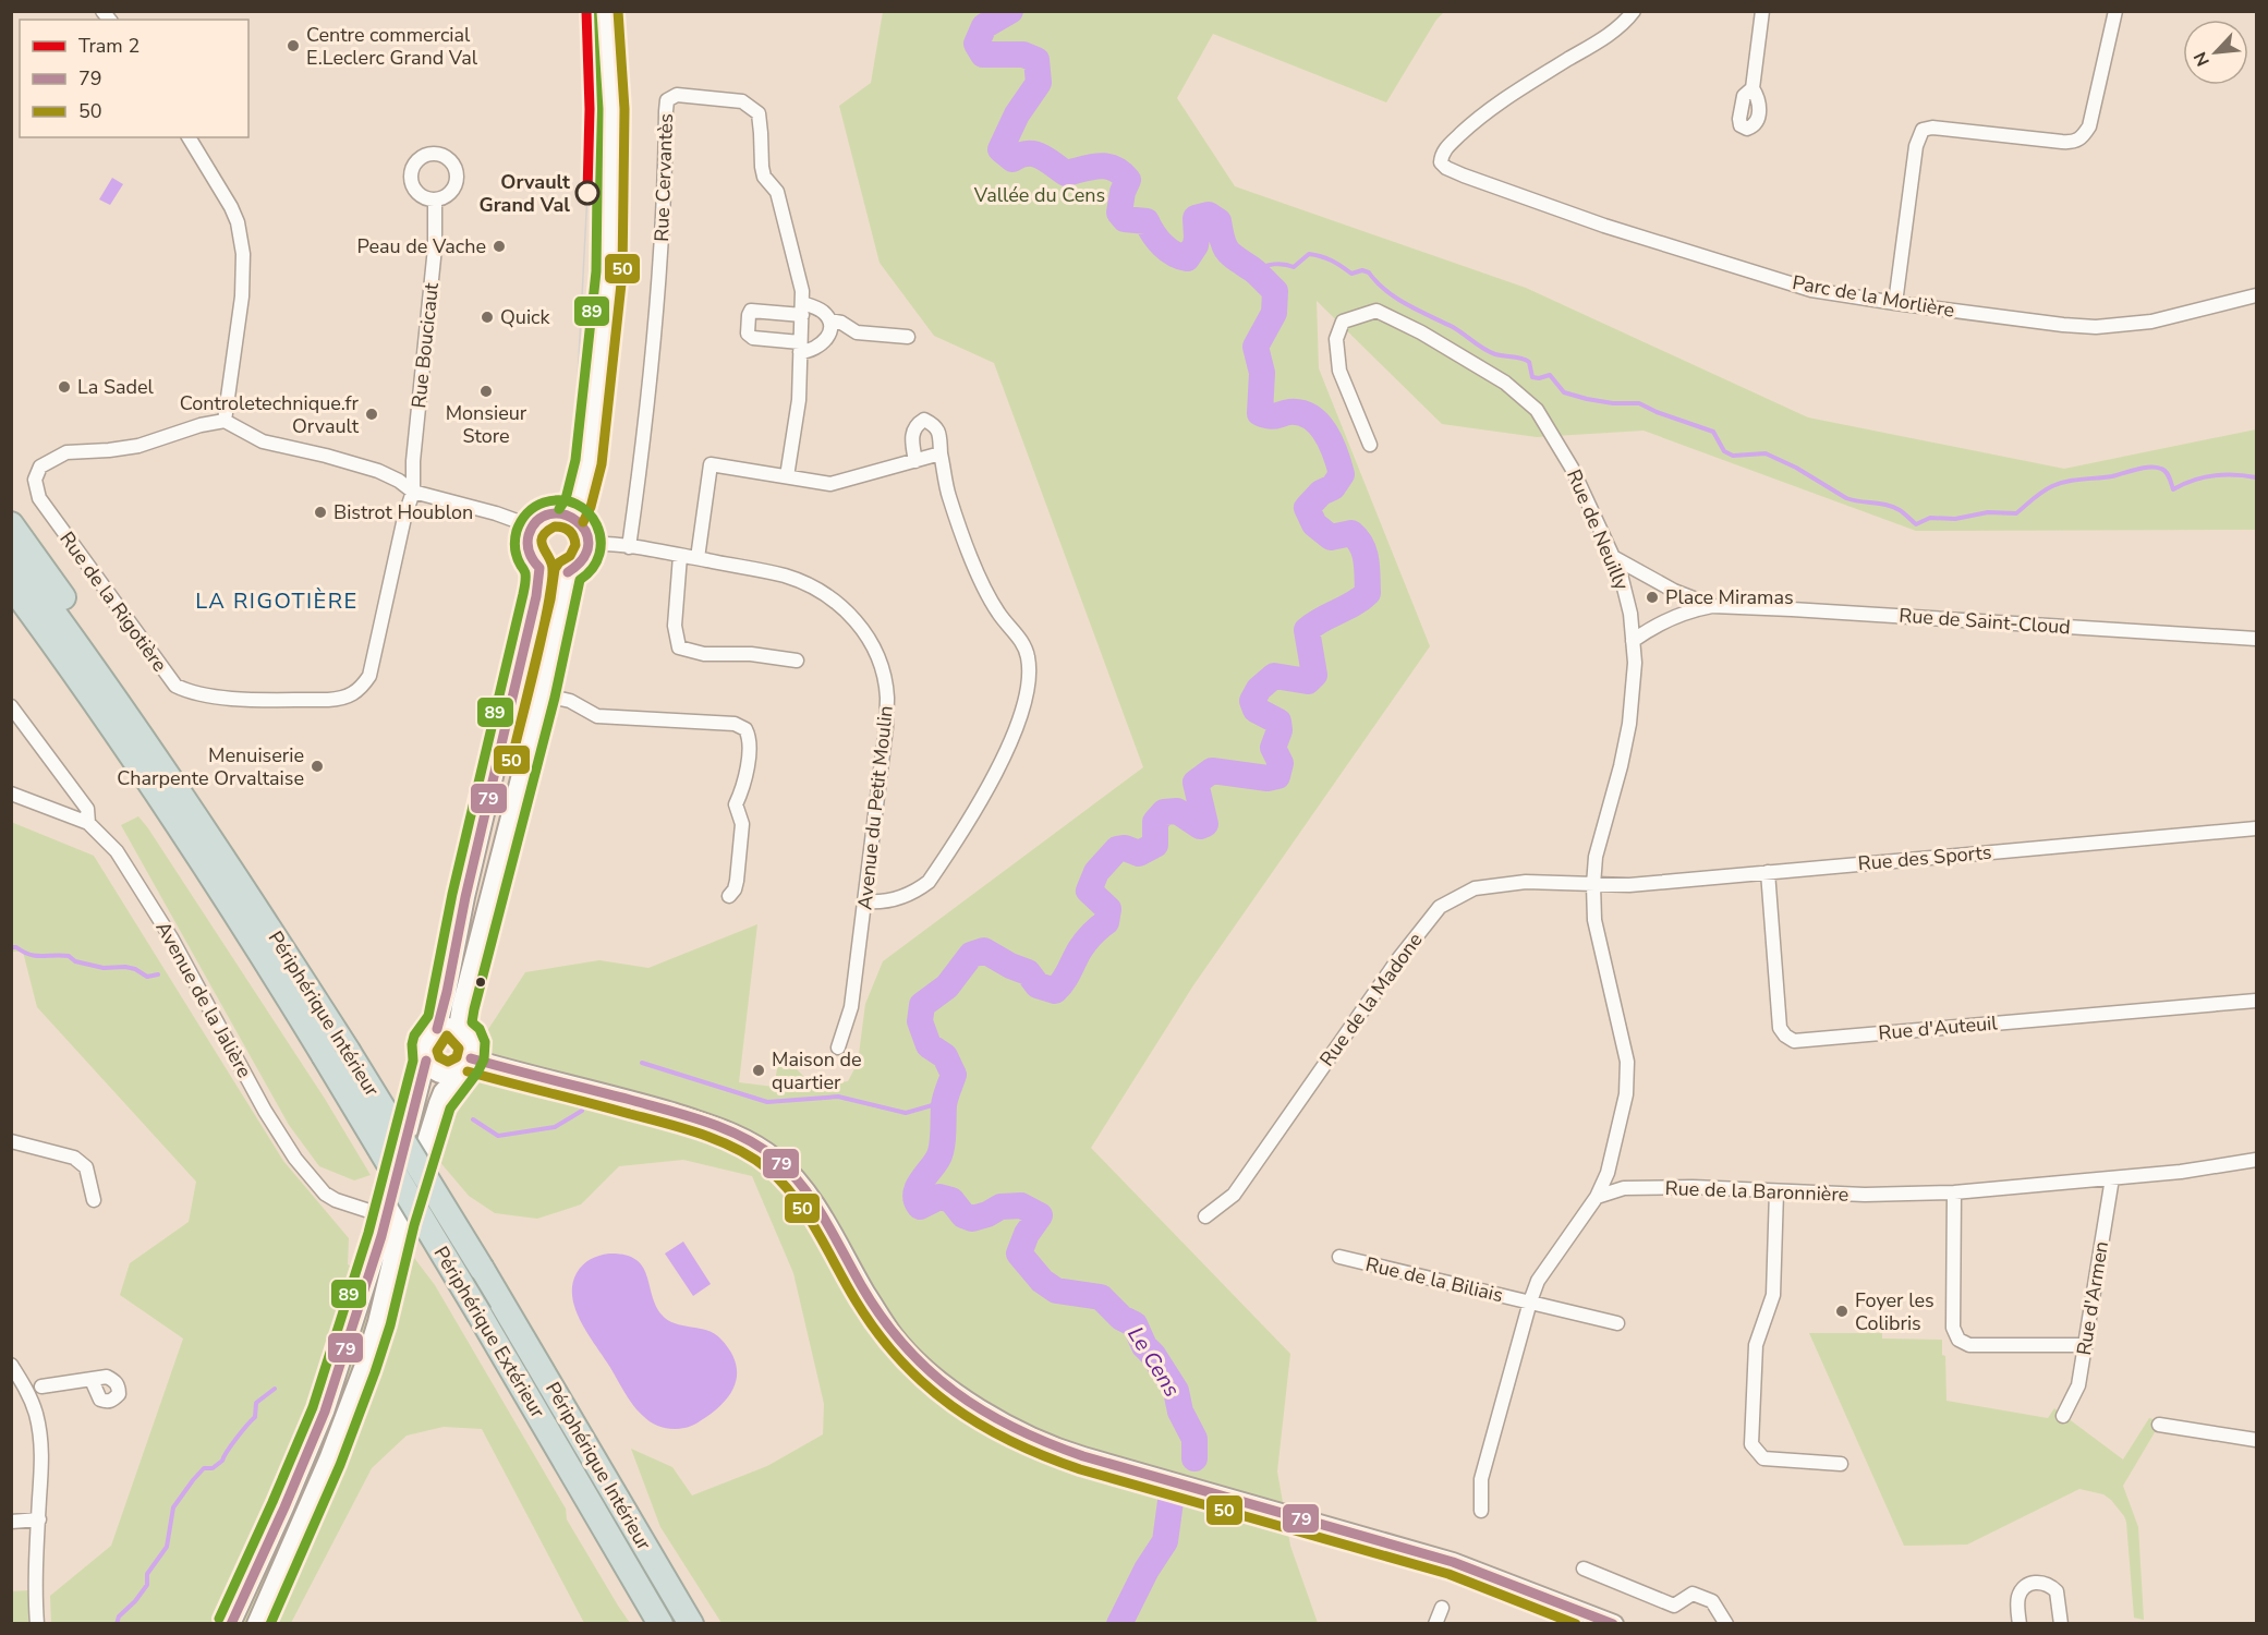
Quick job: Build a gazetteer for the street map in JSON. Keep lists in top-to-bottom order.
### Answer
{
  "streets": {
    "highway": ["Périphérique Intérieur", "Périphérique Extérieur"],
    "street": [
      "Rue Cervantès",
      "Parc de la Morlière",
      "Rue Boucicaut",
      "Rue de Neuilly",
      "Rue de la Rigotière",
      "Rue de Saint-Cloud",
      "Avenue du Petit Moulin",
      "Rue des Sports",
      "Avenue de la Jalière",
      "Rue de la Madone",
      "Rue d'Auteuil",
      "Rue de la Baronnière",
      "Rue de la Biliais",
      "Rue d'Armen"
    ]
  },
  "crossings": [
    ["Rue Cervantès", "Avenue du Petit Moulin"],
    ["Rue Boucicaut", "Rue de la Rigotière"],
    ["Rue de Neuilly", "Rue de Saint-Cloud"],
    ["Rue de Neuilly", "Rue des Sports"],
    ["Rue de Neuilly", "Rue de la Madone"],
    ["Rue de Neuilly", "Rue de la Baronnière"],
    ["Rue des Sports", "Rue de la Madone"],
    ["Rue des Sports", "Rue d'Auteuil"],
    ["Rue de la Baronnière", "Rue d'Armen"]
  ],
  "districts": ["LA RIGOTIÈRE"],
  "water": ["Le Cens"],
  "parks": ["Vallée du Cens"],
  "places": [
    "Centre commercial E.Leclerc Grand Val",
    "Orvault Grand Val",
    "Peau de Vache",
    "Quick",
    "La Sadel",
    "Monsieur Store",
    "Controletechnique.fr Orvault",
    "Bistrot Houblon",
    "Place Miramas",
    "Menuiserie Charpente Orvaltaise",
    "Maison de quartier",
    "Foyer les Colibris"
  ],
  "lines": [
    "tram line 2",
    "transit line 50",
    "transit line 89",
    "transit line 79"
  ],
  "legend": ["Tram 2", "79", "50"],
  "north": "bottom left"
}
